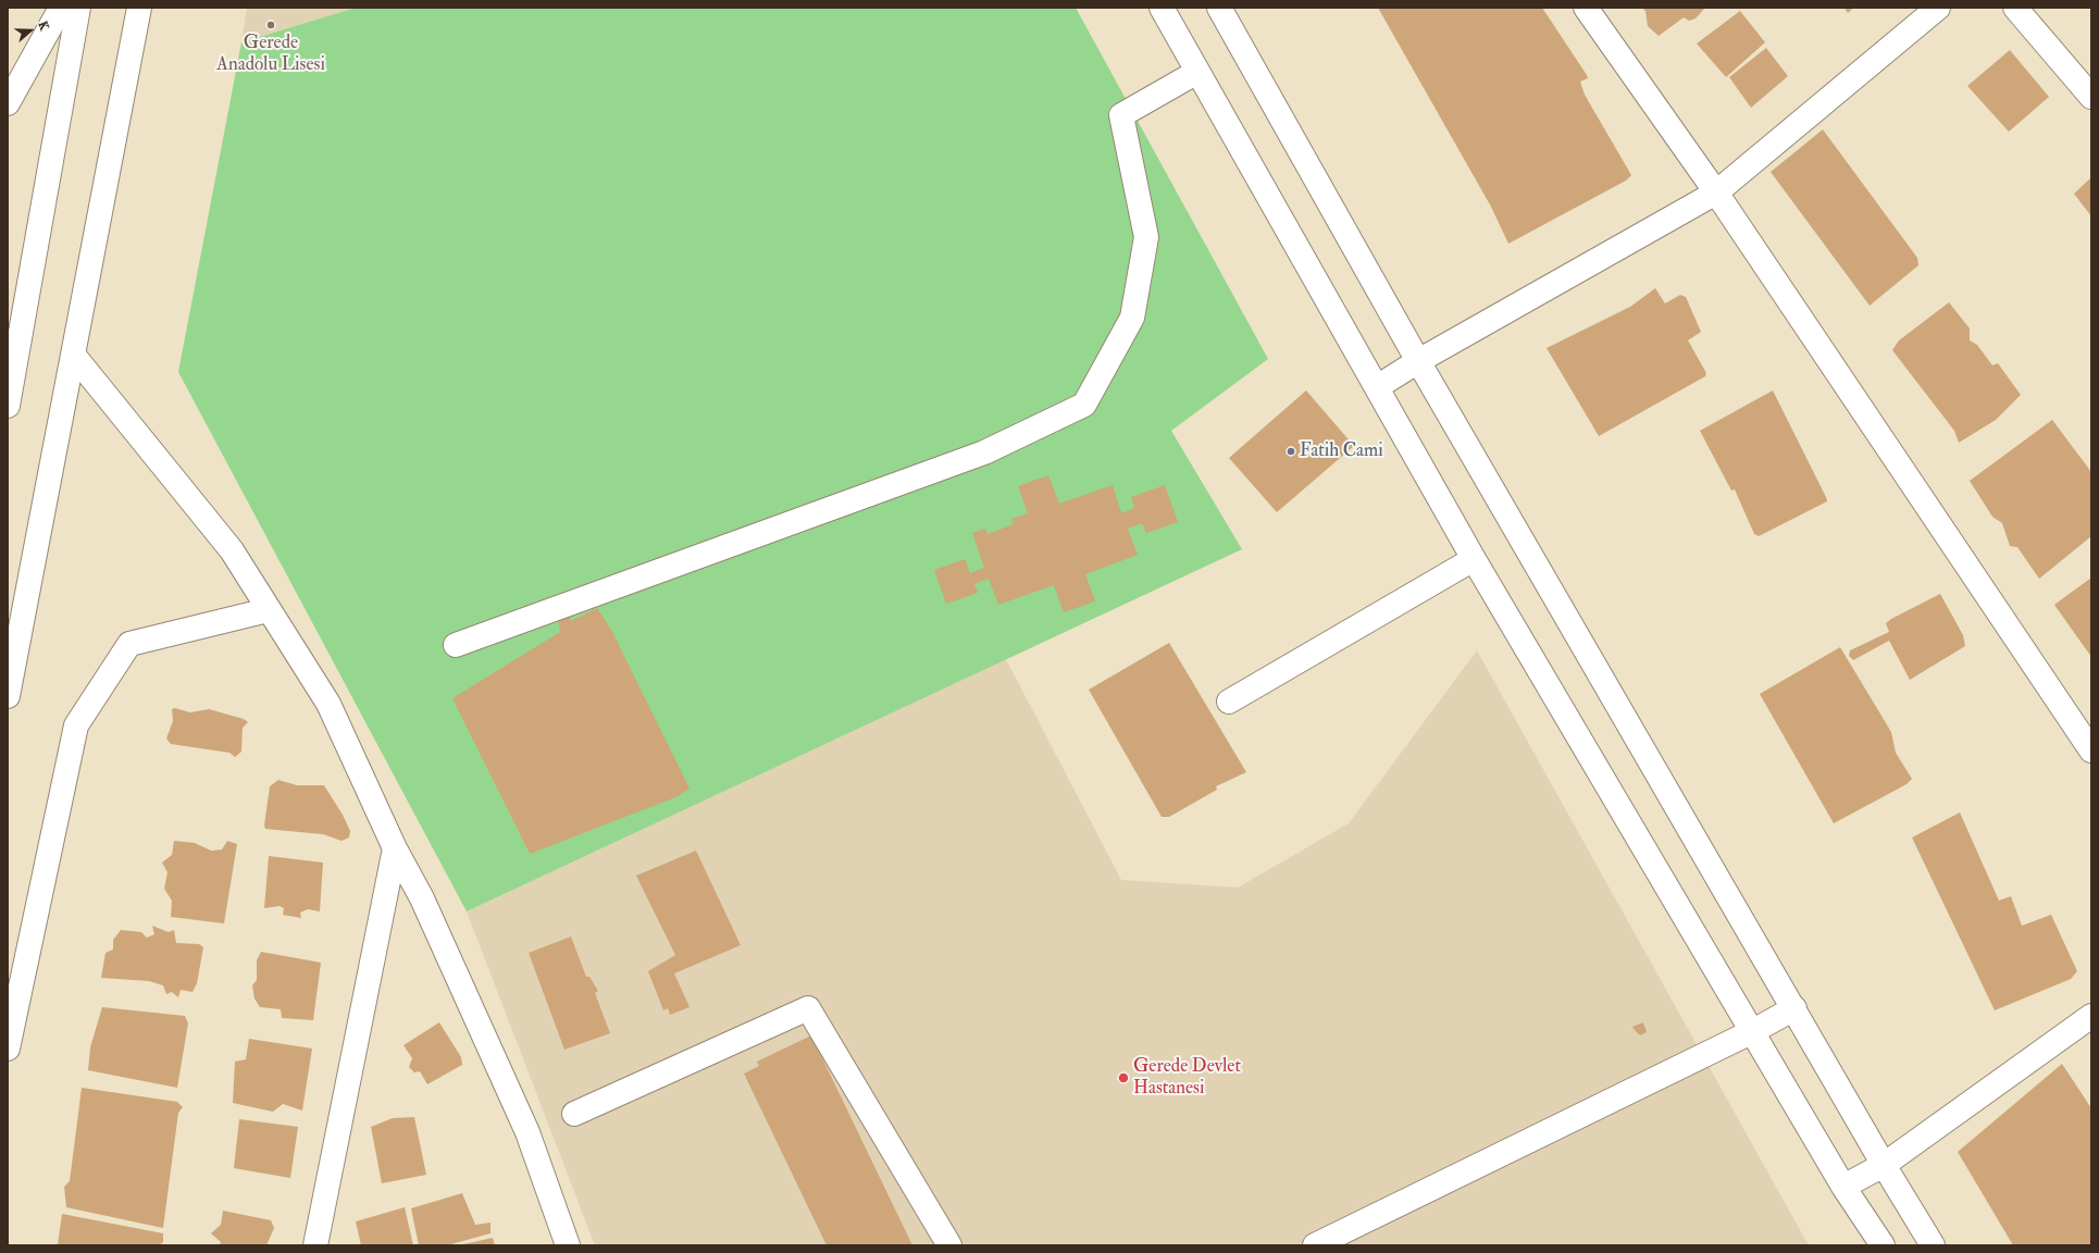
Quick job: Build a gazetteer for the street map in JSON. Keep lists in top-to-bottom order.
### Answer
{
  "places": ["Gerede Anadolu Lisesi", "Fatih Cami", "Gerede Devlet Hastanesi"],
  "north": "right"
}
